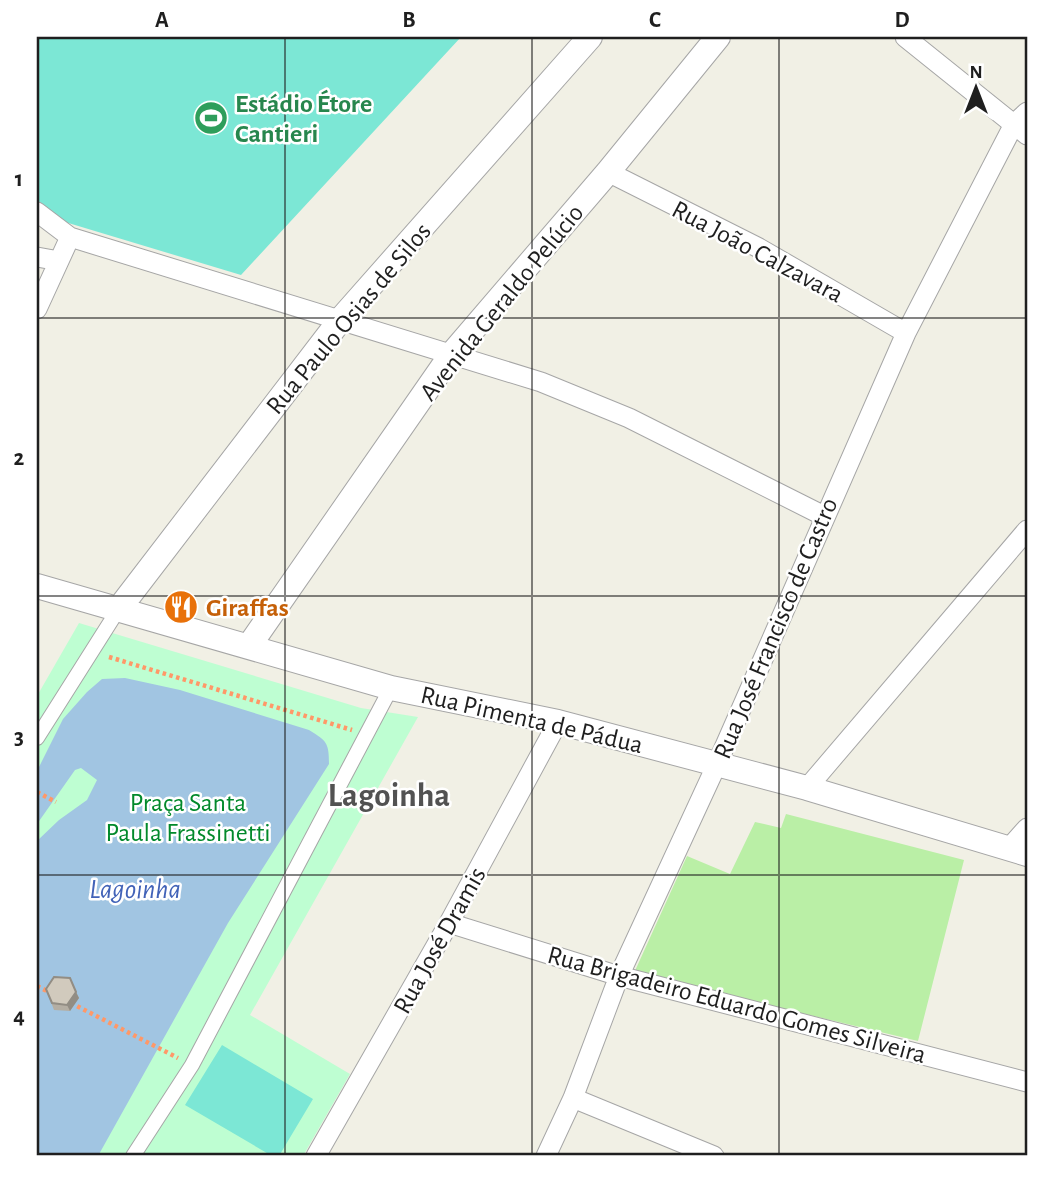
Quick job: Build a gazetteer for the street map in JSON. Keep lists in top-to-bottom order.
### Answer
{
  "streets": {
    "street": [
      "Rua João Calzavara",
      "Avenida Geraldo Pelúcio",
      "Rua Paulo Osias de Silos",
      "Rua José Francisco de Castro",
      "Rua Pimenta de Pádua",
      "Rua José Dramis",
      "Rua Brigadeiro Eduardo Gomes Silveira"
    ]
  },
  "crossings": [
    ["Rua João Calzavara", "Avenida Geraldo Pelúcio"],
    ["Rua João Calzavara", "Rua José Francisco de Castro"],
    ["Avenida Geraldo Pelúcio", "Rua Pimenta de Pádua"],
    ["Rua Paulo Osias de Silos", "Rua Pimenta de Pádua"],
    ["Rua José Francisco de Castro", "Rua Pimenta de Pádua"],
    ["Rua José Francisco de Castro", "Rua Brigadeiro Eduardo Gomes Silveira"],
    ["Rua Pimenta de Pádua", "Rua José Dramis"],
    ["Rua José Dramis", "Rua Brigadeiro Eduardo Gomes Silveira"]
  ],
  "districts": ["Lagoinha"],
  "water": ["Lagoinha"],
  "parks": ["Praça Santa Paula Frassinetti"],
  "places": {
    "sports": ["Estádio Étore Cantieri"],
    "restaurant": ["Giraffas"]
  },
  "north": "top",
  "grid": {
    "columns": [
      "A",
      "B",
      "C",
      "D"
    ],
    "rows": [
      "1",
      "2",
      "3",
      "4"
    ]
  }
}
